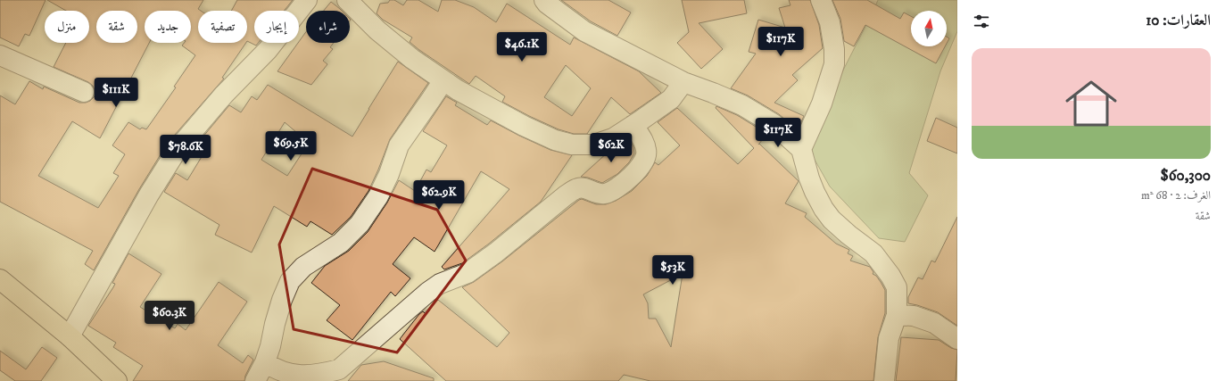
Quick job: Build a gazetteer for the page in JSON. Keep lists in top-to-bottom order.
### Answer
{
  "north": "top",
  "page": {
    "heading": "العقارات: 10",
    "chip": [
      "شراء",
      "إيجار",
      "تصفية",
      "جديد",
      "شقة",
      "منزل"
    ],
    "price": [
      "$117K",
      "$46.1K",
      "$111K",
      "$117K",
      "$69.5K",
      "$62K",
      "$78.6K",
      "$62.9K",
      "$53K",
      "$60.3K"
    ],
    "list": [
      {
        "name": "$60,300",
        "note": "الغرف: 2 · 68 m² · شقة"
      }
    ]
  }
}
